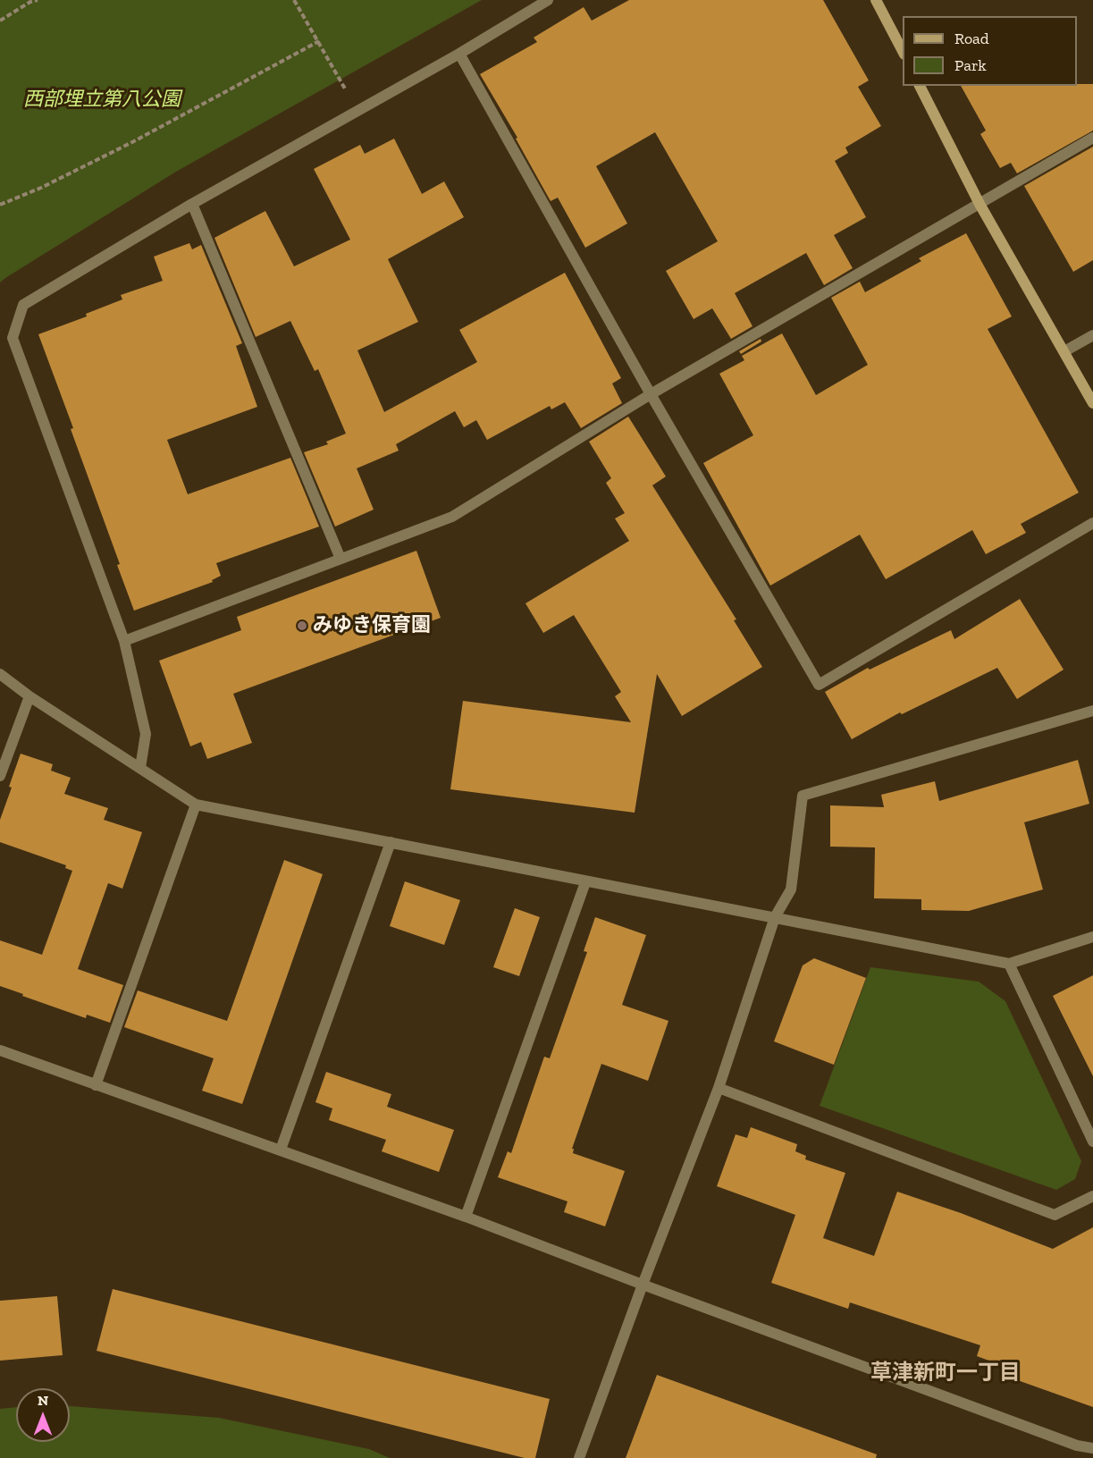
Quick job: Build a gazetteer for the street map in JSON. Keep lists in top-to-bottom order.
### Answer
{
  "districts": ["草津新町一丁目"],
  "parks": ["西部埋立第八公園"],
  "places": ["みゆき保育園"],
  "legend": ["Road", "Park"],
  "north": "top"
}
